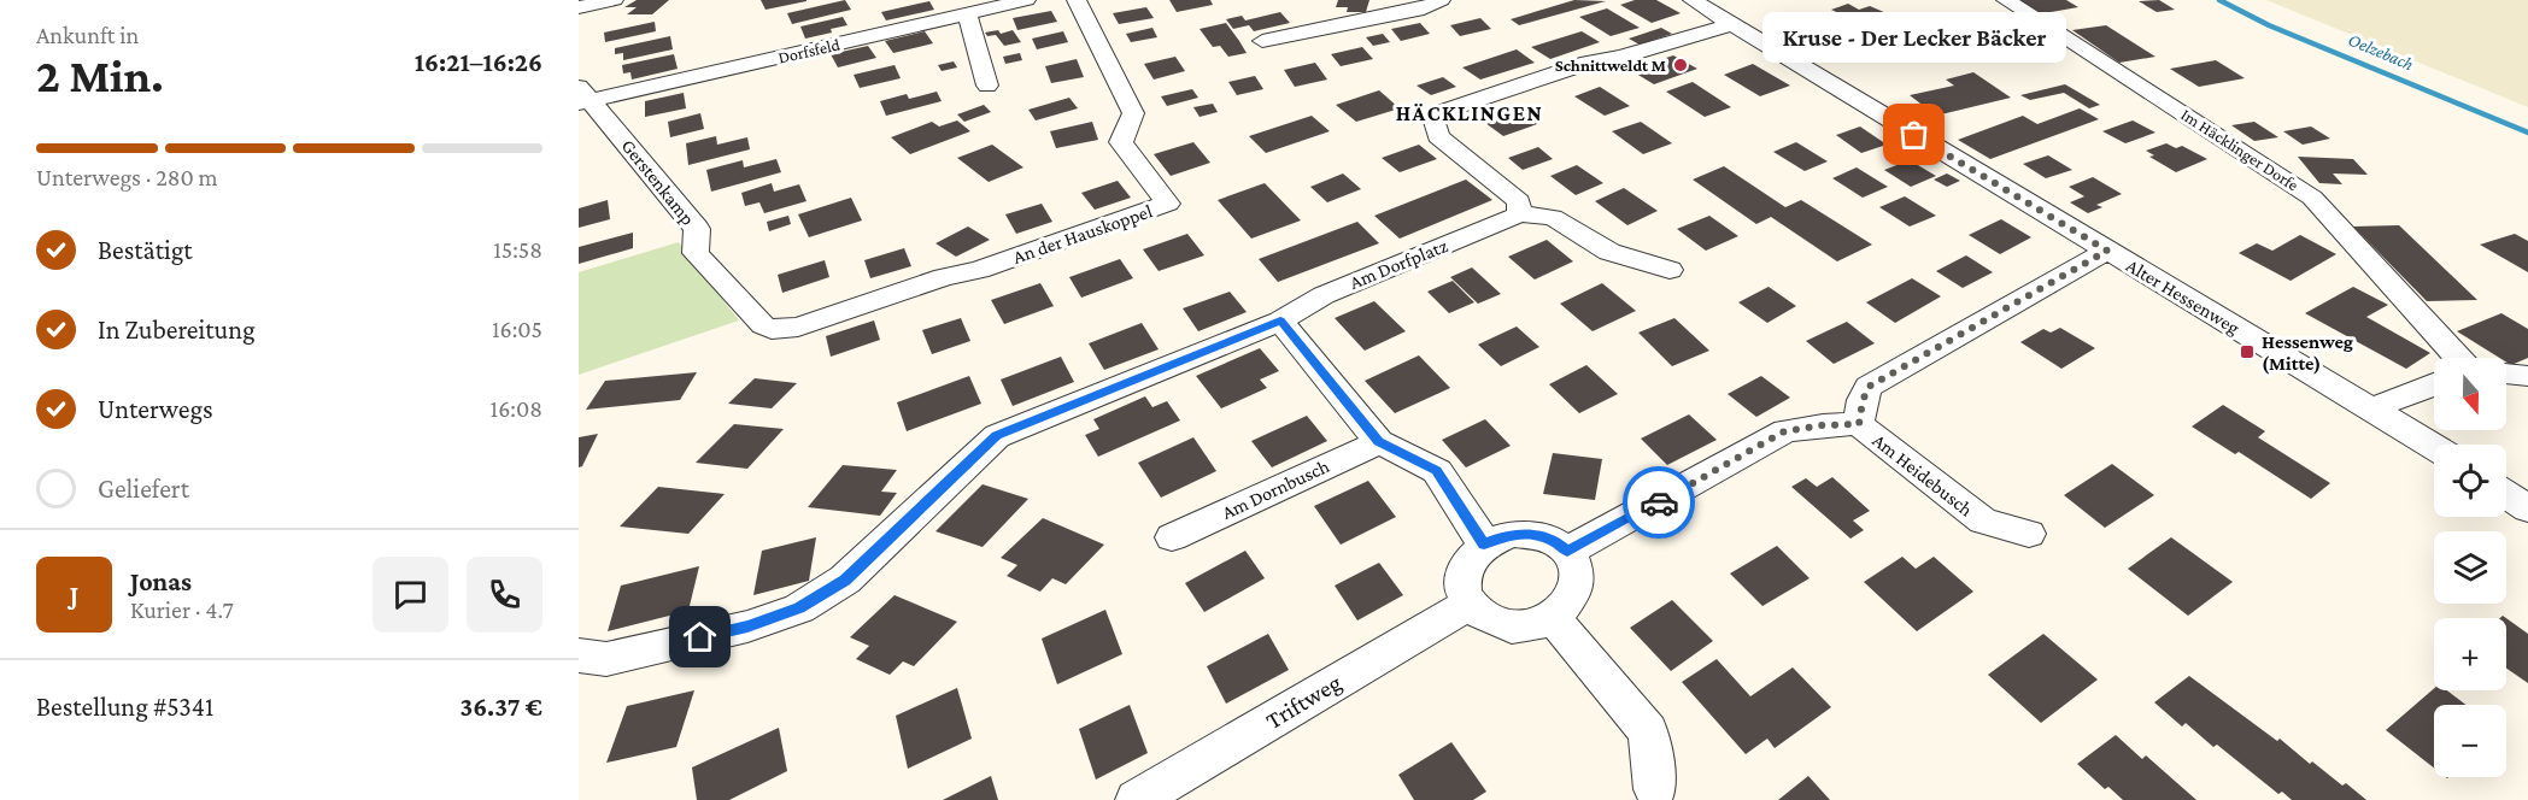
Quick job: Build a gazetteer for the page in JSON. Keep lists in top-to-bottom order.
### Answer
{
  "streets": {
    "street": [
      "Dorfsfeld",
      "Im Häcklinger Dorfe",
      "Gerstenkamp",
      "An der Hauskoppel",
      "Am Dorfplatz",
      "Alter Hessenweg",
      "Am Heidebusch",
      "Am Dornbusch",
      "Triftweg"
    ]
  },
  "crossings": [
    ["Dorfsfeld", "Gerstenkamp"],
    ["Gerstenkamp", "An der Hauskoppel"]
  ],
  "districts": ["HÄCKLINGEN"],
  "water": ["Oelzebach"],
  "places": {
    "other": ["Schnittweldt M", "Kruse - Der Lecker Bäcker"],
    "transit": ["Hessenweg (Mitte)"]
  },
  "north": "bottom",
  "page": {
    "heading": ["2 Min.", "Ankunft in", "16:21–16:26"],
    "panel": [
      "Jonas",
      "Kurier · 4.7",
      "Bestellung #5341",
      "36.37 €"
    ],
    "bubble": "Kruse - Der Lecker Bäcker",
    "bar": "Unterwegs · 280 m",
    "list": [
      ["Bestätigt", "15:58"],
      ["In Zubereitung", "16:05"],
      ["Unterwegs", "16:08"],
      "Geliefert"
    ],
    "map_buttons": ["+", "−"],
    "round": "J"
  }
}
